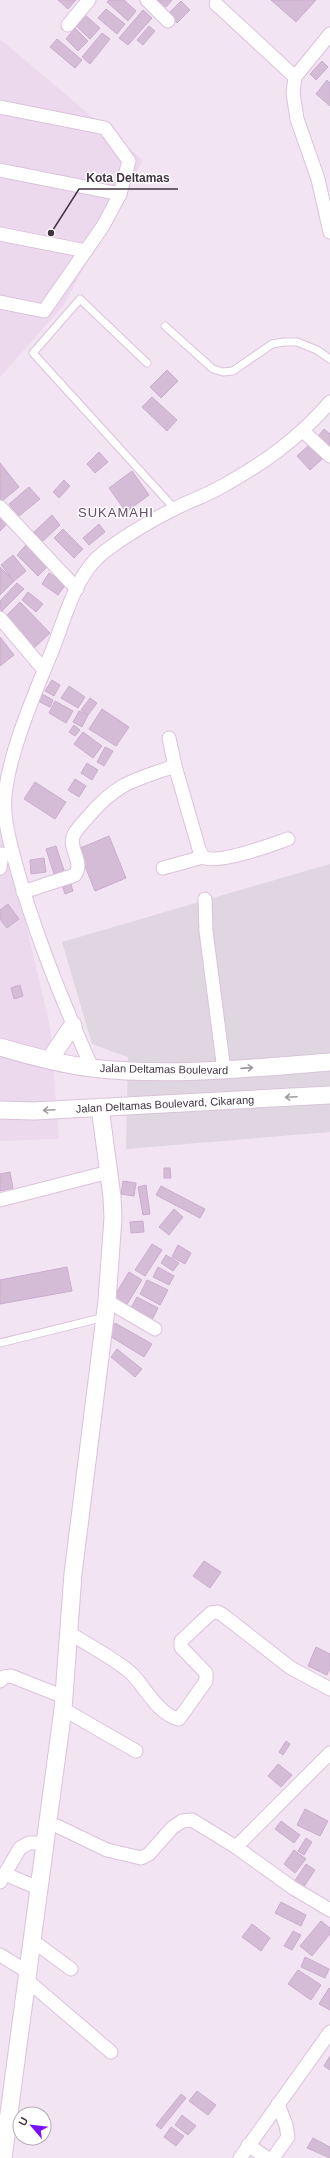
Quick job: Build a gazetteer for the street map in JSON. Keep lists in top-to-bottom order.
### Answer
{
  "streets": {
    "street": ["Jalan Deltamas Boulevard", "Jalan Deltamas Boulevard, Cikarang"]
  },
  "districts": ["SUKAMAHI"],
  "places": ["Kota Deltamas"],
  "north": "top left"
}
